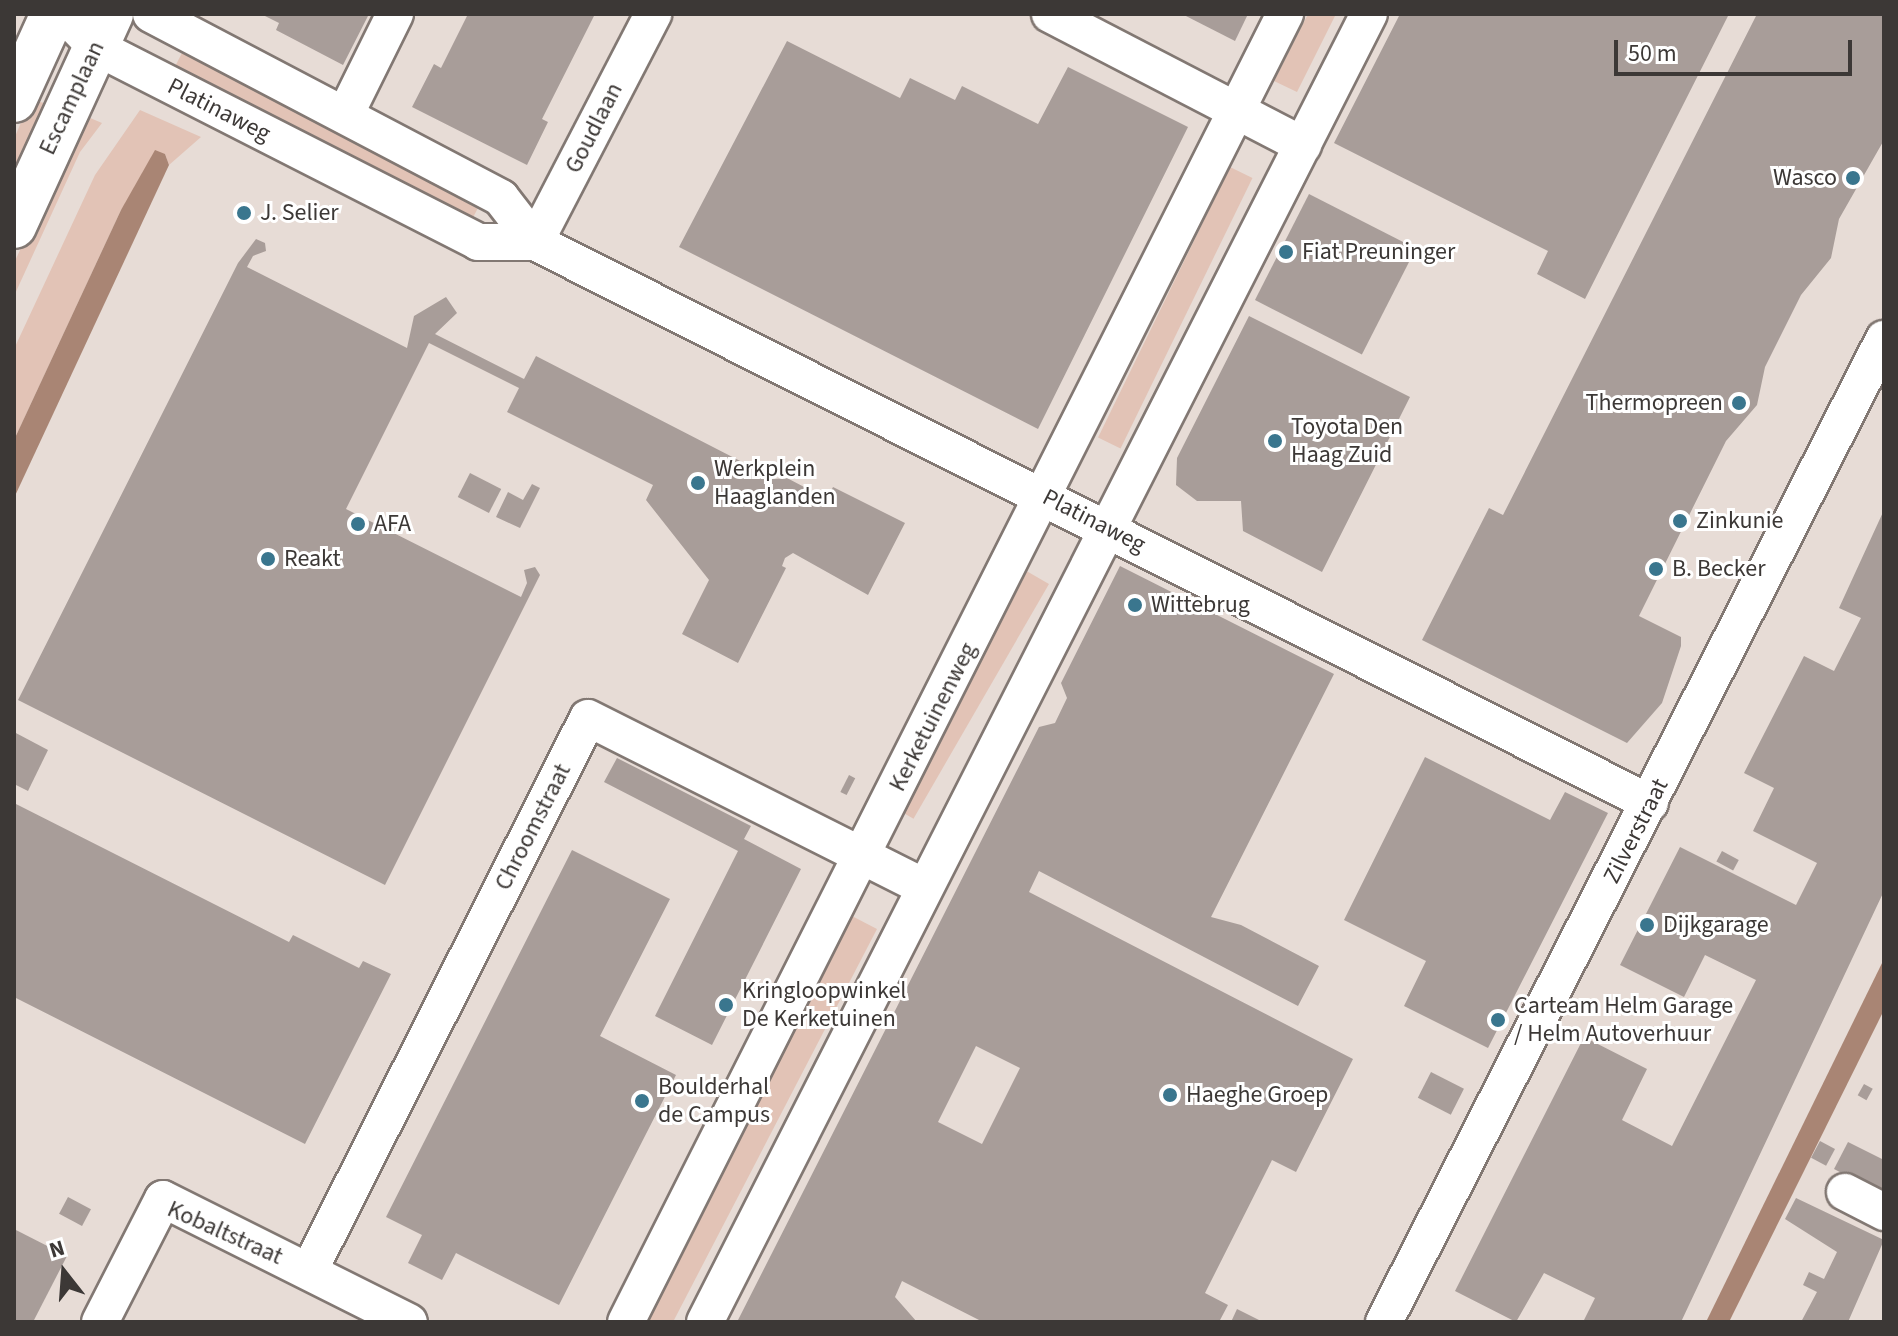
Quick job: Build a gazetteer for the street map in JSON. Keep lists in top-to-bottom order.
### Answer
{
  "streets": {
    "main road": ["Escamplaan"],
    "street": [
      "Platinaweg",
      "Goudlaan",
      "Kerketuinenweg",
      "Chroomstraat",
      "Zilverstraat",
      "Kobaltstraat"
    ]
  },
  "crossings": [
    ["Escamplaan", "Platinaweg"],
    ["Platinaweg", "Goudlaan"],
    ["Platinaweg", "Kerketuinenweg"],
    ["Platinaweg", "Zilverstraat"],
    ["Kerketuinenweg", "Chroomstraat"],
    ["Chroomstraat", "Kobaltstraat"]
  ],
  "places": [
    "Wasco",
    "J. Selier",
    "Fiat Preuninger",
    "Thermopreen",
    "Toyota Den Haag Zuid",
    "Werkplein Haaglanden",
    "Zinkunie",
    "AFA",
    "Reakt",
    "B. Becker",
    "Wittebrug",
    "Dijkgarage",
    "Kringloopwinkel De Kerketuinen",
    "Carteam Helm Garage / Helm Autoverhuur",
    "Haeghe Groep",
    "Boulderhal de Campus"
  ],
  "scale_bar": "50 m",
  "north": "top"
}
